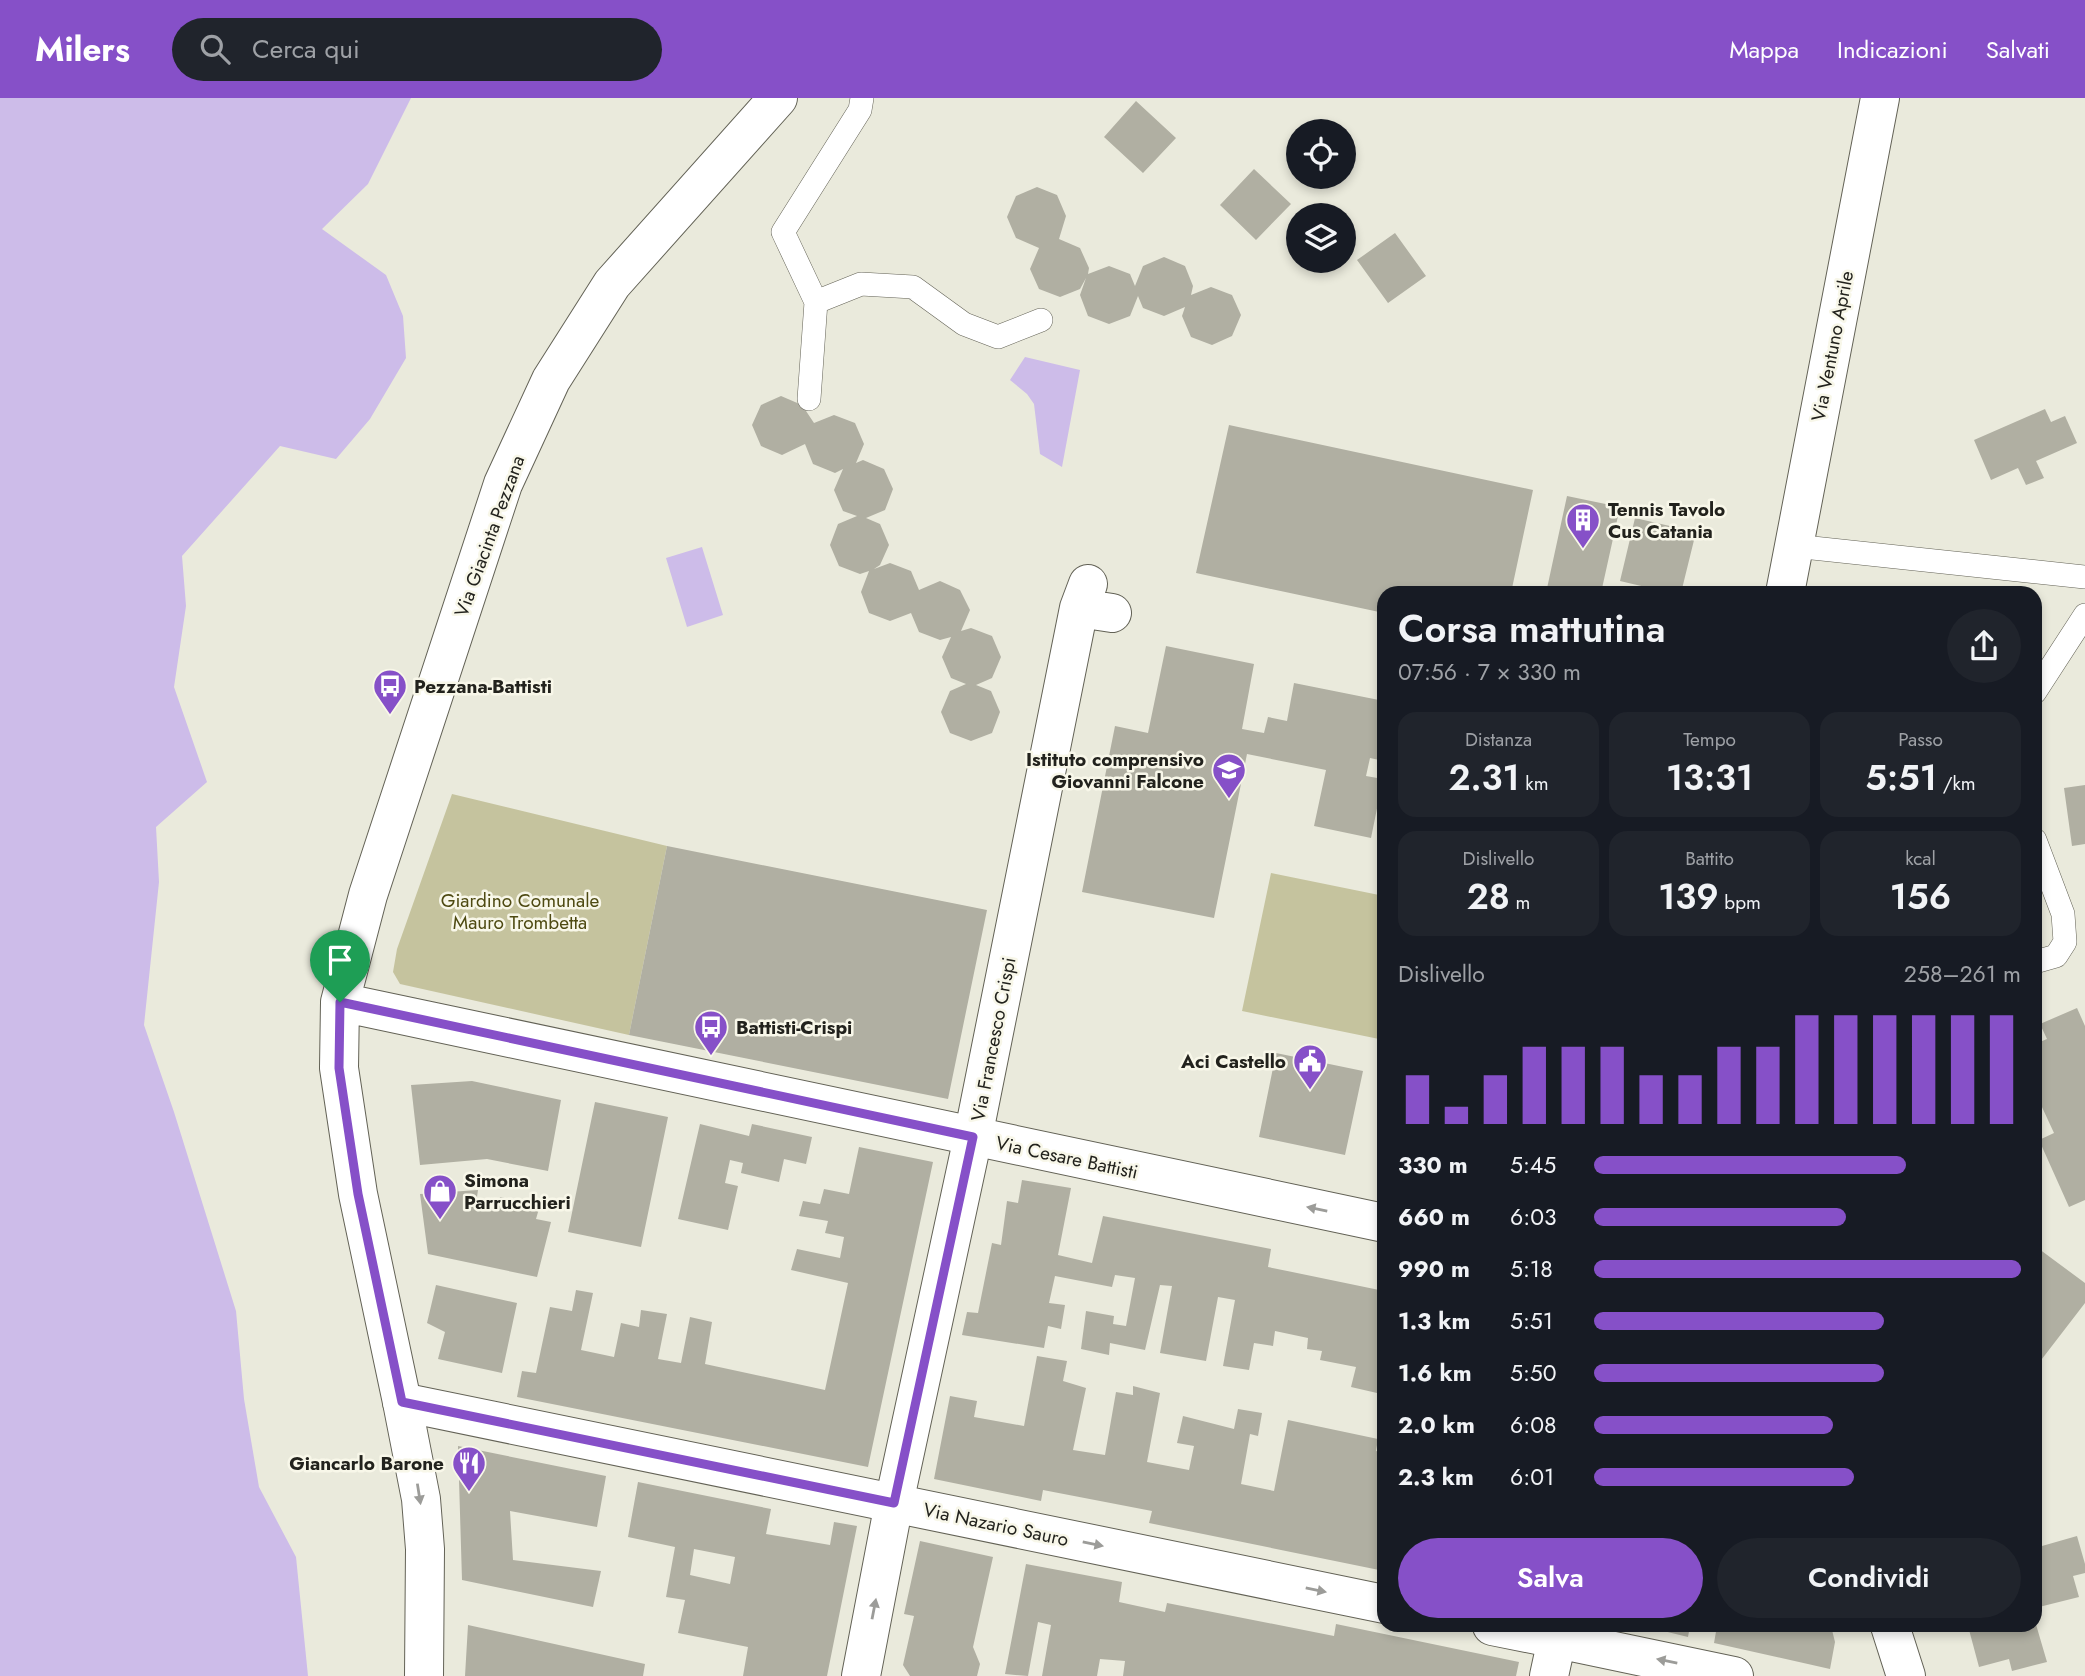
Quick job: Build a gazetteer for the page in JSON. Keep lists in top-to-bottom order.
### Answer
{
  "streets": {
    "main road": [
      "Via Ventuno Aprile",
      "Via Giacinta Pezzana",
      "Via Francesco Crispi",
      "Via Cesare Battisti",
      "Via Nazario Sauro"
    ]
  },
  "crossings": [
    ["Via Giacinta Pezzana", "Via Cesare Battisti"],
    ["Via Giacinta Pezzana", "Via Nazario Sauro"],
    ["Via Francesco Crispi", "Via Cesare Battisti"],
    ["Via Francesco Crispi", "Via Nazario Sauro"]
  ],
  "one_way": ["Via Cesare Battisti", "Via Nazario Sauro"],
  "parks": ["Giardino Comunale Mauro Trombetta"],
  "places": {
    "building": ["Tennis Tavolo Cus Catania"],
    "bus stop": ["Pezzana-Battisti", "Battisti-Crispi"],
    "school or university": ["Istituto comprensivo Giovanni Falcone"],
    "public building": ["Aci Castello"],
    "shop": ["Simona Parrucchieri"],
    "restaurant": ["Giancarlo Barone"]
  },
  "page": {
    "header": "Milers",
    "search": "Cerca qui",
    "nav": ["Mappa", "Indicazioni", "Salvati"],
    "heading": ["Corsa mattutina", "07:56 · 7 × 330 m"],
    "stats": [
      ["Distanza", "2.31 km"],
      ["Tempo", "13:31"],
      ["Passo", "5:51 /km"],
      ["Dislivello", "28 m"],
      ["Battito", "139 bpm"],
      ["kcal", "156"]
    ],
    "chart": ["Dislivello", "258–261 m"],
    "list": [
      {
        "name": "330 m",
        "note": "5:45"
      },
      {
        "name": "660 m",
        "note": "6:03"
      },
      {
        "name": "990 m",
        "note": "5:18"
      },
      {
        "name": "1.3 km",
        "note": "5:51"
      },
      {
        "name": "1.6 km",
        "note": "5:50"
      },
      {
        "name": "2.0 km",
        "note": "6:08"
      },
      {
        "name": "2.3 km",
        "note": "6:01"
      }
    ],
    "buttons": ["Salva", "Condividi"]
  }
}
